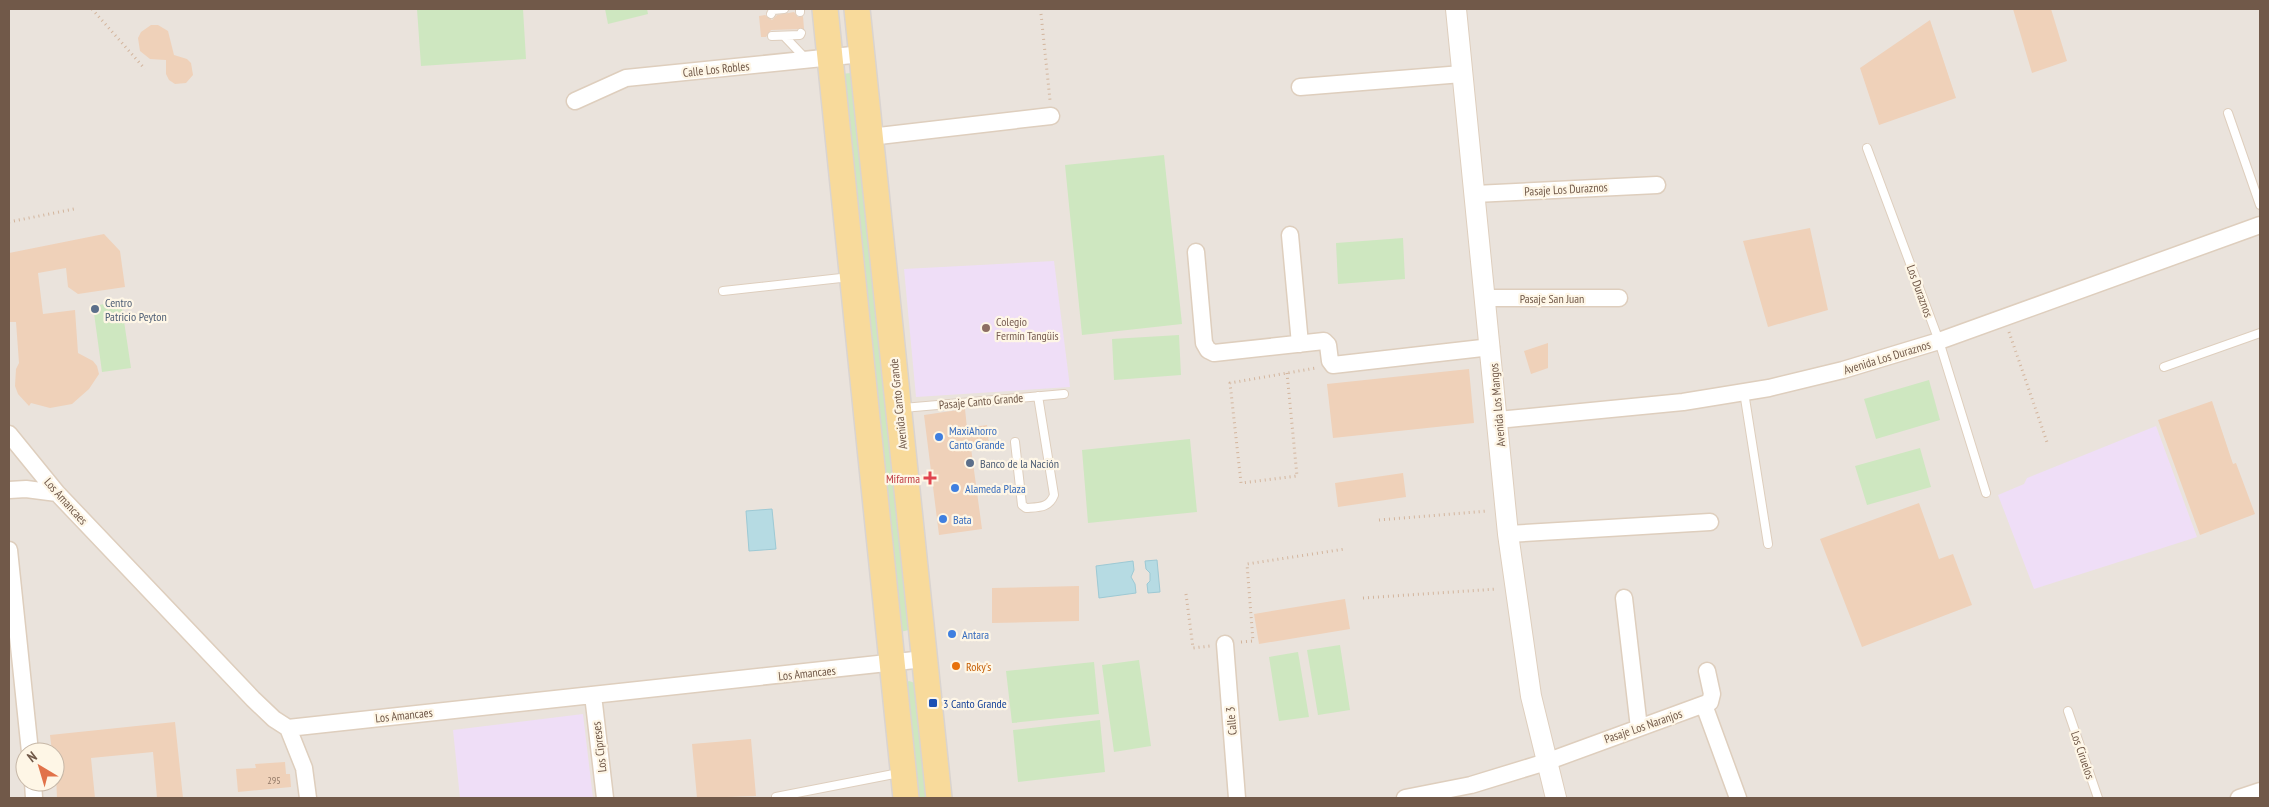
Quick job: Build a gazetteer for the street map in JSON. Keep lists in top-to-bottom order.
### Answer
{
  "streets": {
    "main road": ["Avenida Canto Grande"],
    "street": [
      "Calle Los Robles",
      "Pasaje Los Duraznos",
      "Pasaje San Juan",
      "Avenida Los Duraznos",
      "Avenida Los Mangos",
      "Los Amancaes",
      "Calle 3",
      "Pasaje Los Naranjos",
      "Los Cipreses"
    ],
    "lane": ["Los Duraznos", "Pasaje Canto Grande", "Los Ciruelos"]
  },
  "crossings": [
    ["Calle Los Robles", "Avenida Canto Grande"],
    ["Pasaje Los Duraznos", "Avenida Los Mangos"],
    ["Los Duraznos", "Avenida Los Duraznos"],
    ["Pasaje San Juan", "Avenida Los Mangos"],
    ["Avenida Los Duraznos", "Avenida Los Mangos"],
    ["Pasaje Canto Grande", "Avenida Canto Grande"],
    ["Avenida Canto Grande", "Los Amancaes"],
    ["Avenida Los Mangos", "Pasaje Los Naranjos"],
    ["Los Amancaes", "Los Cipreses"]
  ],
  "places": {
    "other": [
      "Centro Patricio Peyton",
      "Colegio Fermín Tangüis",
      "MaxiAhorro Canto Grande",
      "Banco de la Nación",
      "Alameda Plaza",
      "Bata",
      "Antara",
      "Roky's"
    ],
    "health": ["Mifarma"],
    "transit": ["3 Canto Grande"]
  },
  "house_numbers": ["295"],
  "north": "top left"
}
